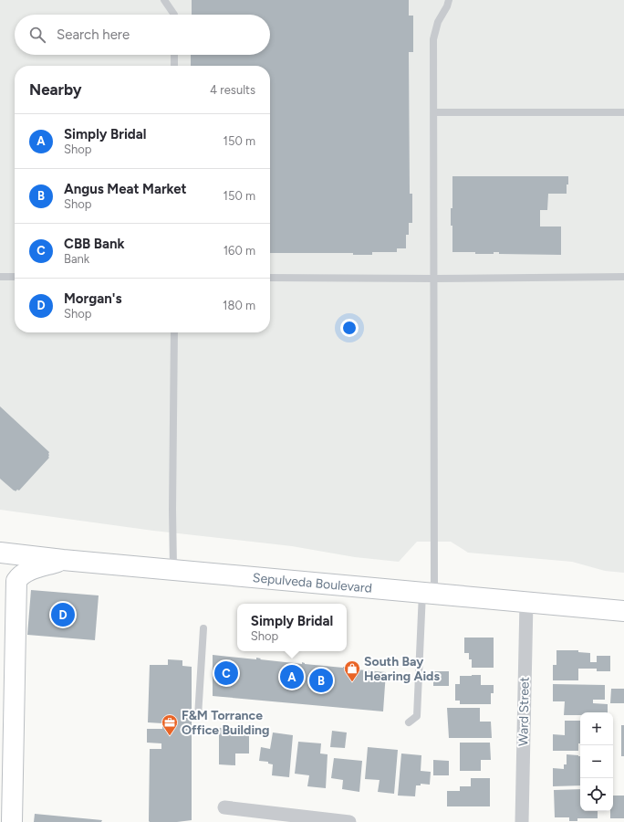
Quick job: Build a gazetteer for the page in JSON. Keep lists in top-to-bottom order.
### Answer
{
  "streets": {
    "main road": ["Sepulveda Boulevard"],
    "street": ["Ward Street"]
  },
  "crossings": [
    ["Sepulveda Boulevard", "Ward Street"]
  ],
  "places": {
    "shop": ["South Bay Hearing Aids"],
    "office": ["F&M Torrance Office Building"]
  },
  "page": {
    "search": "Search here",
    "heading": ["Nearby", "4 results"],
    "list": [
      {
        "mark": "A",
        "name": "Simply Bridal",
        "note": "Shop",
        "value": "150 m"
      },
      {
        "mark": "B",
        "name": "Angus Meat Market",
        "note": "Shop",
        "value": "150 m"
      },
      {
        "mark": "C",
        "name": "CBB Bank",
        "note": "Bank",
        "value": "160 m"
      },
      {
        "mark": "D",
        "name": "Morgan's",
        "note": "Shop",
        "value": "180 m"
      }
    ],
    "pins": [
      "D",
      "C",
      "A",
      "B"
    ],
    "popup": ["Simply Bridal", "Shop"],
    "map_buttons": ["+", "−"]
  }
}
